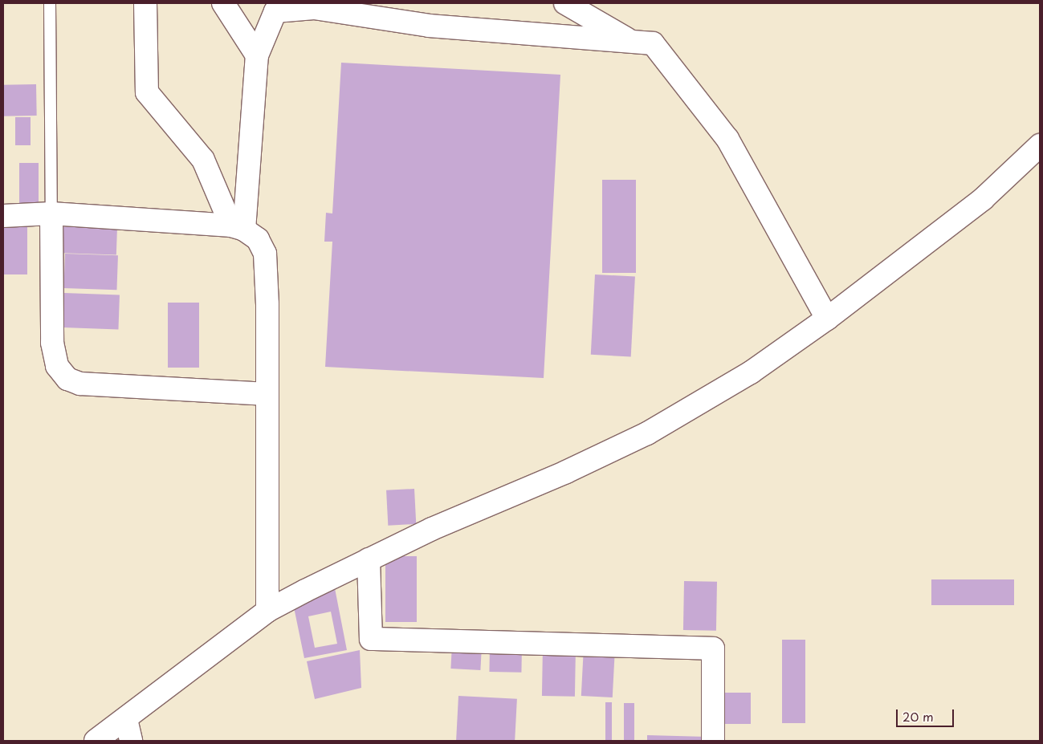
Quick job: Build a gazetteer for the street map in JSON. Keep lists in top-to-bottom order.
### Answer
{
  "scale_bar": "20 m"
}
